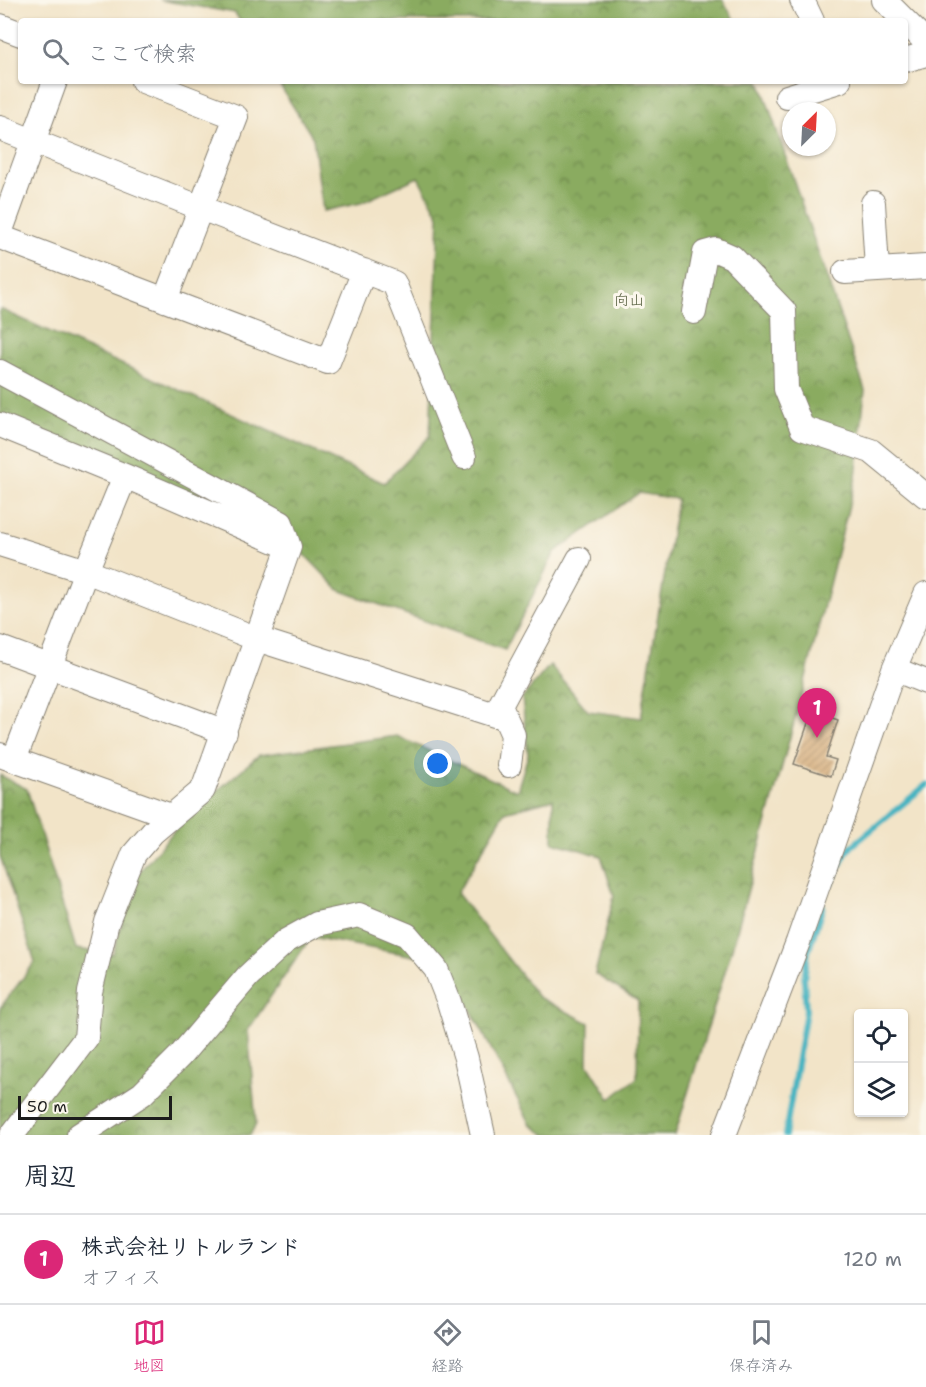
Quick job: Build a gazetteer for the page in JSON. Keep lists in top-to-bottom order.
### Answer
{
  "parks": ["向山"],
  "scale_bar": "50 m",
  "north": "top right",
  "page": {
    "search": "ここで検索",
    "pins": "1",
    "scale": "50 m",
    "heading": "周辺",
    "list": [
      {
        "mark": "1",
        "name": "株式会社リトルランド",
        "note": "オフィス",
        "value": "120 m"
      }
    ],
    "nav": ["地図", "経路", "保存済み"]
  }
}
